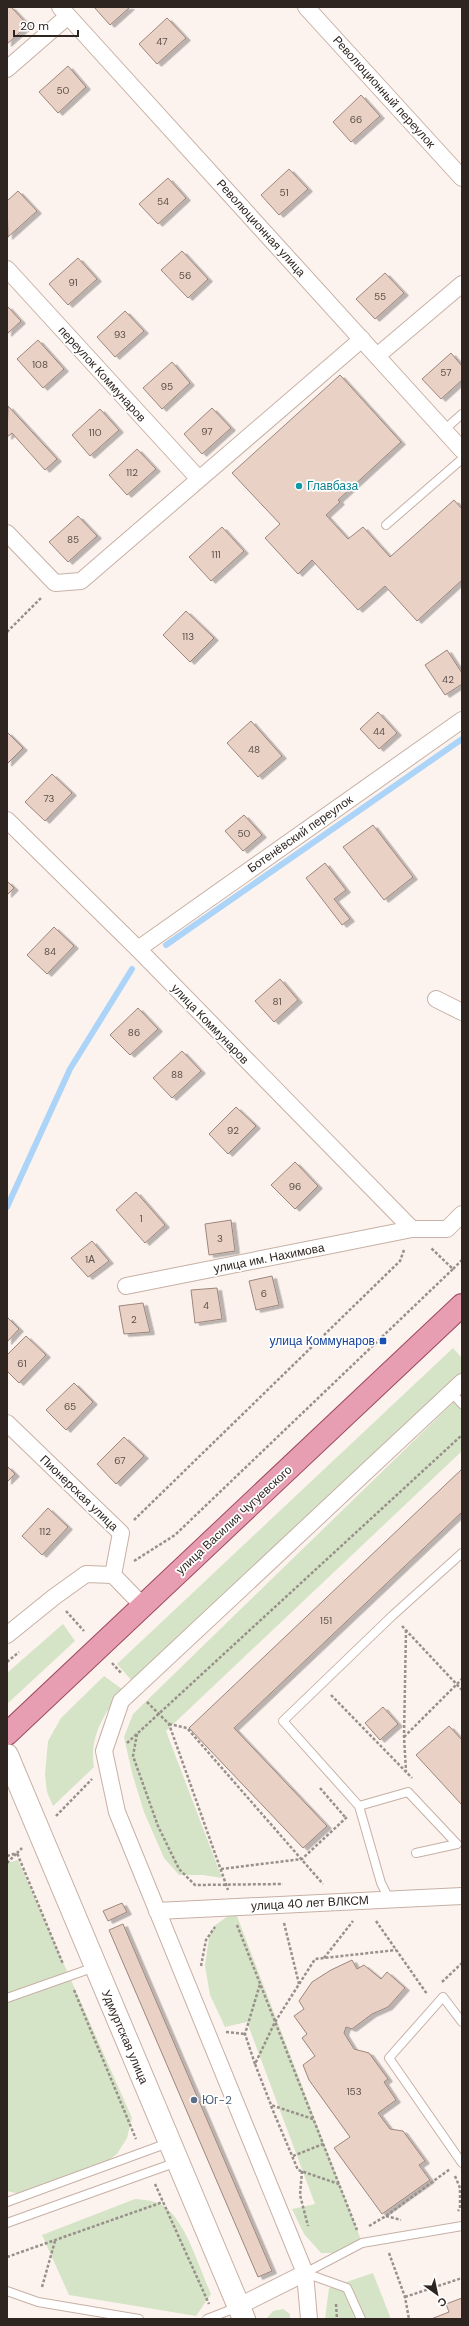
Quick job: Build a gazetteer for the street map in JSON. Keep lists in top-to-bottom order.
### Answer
{
  "streets": {
    "main road": ["улица Василия Чугуевского", "Удмуртская улица"],
    "street": [
      "Революционный переулок",
      "Революционная улица",
      "переулок Коммунаров",
      "Ботенёвский переулок",
      "улица Коммунаров",
      "улица им. Нахимова",
      "Пионерская улица",
      "улица 40 лет ВЛКСМ"
    ]
  },
  "crossings": [
    ["Ботенёвский переулок", "улица Коммунаров"],
    ["улица Коммунаров", "улица им. Нахимова"]
  ],
  "places": {
    "other": ["Главбаза", "Юг-2"],
    "transit": ["улица Коммунаров"]
  },
  "house_numbers": [
    "47",
    "50",
    "66",
    "51",
    "54",
    "56",
    "91",
    "55",
    "93",
    "108",
    "57",
    "95",
    "97",
    "110",
    "112",
    "85",
    "111",
    "113",
    "42",
    "44",
    "48",
    "73",
    "50",
    "84",
    "81",
    "86",
    "88",
    "92",
    "96",
    "1",
    "3",
    "1А",
    "6",
    "4",
    "2",
    "61",
    "65",
    "67",
    "112",
    "151",
    "153"
  ],
  "scale_bar": "20 m",
  "north": "bottom right"
}
